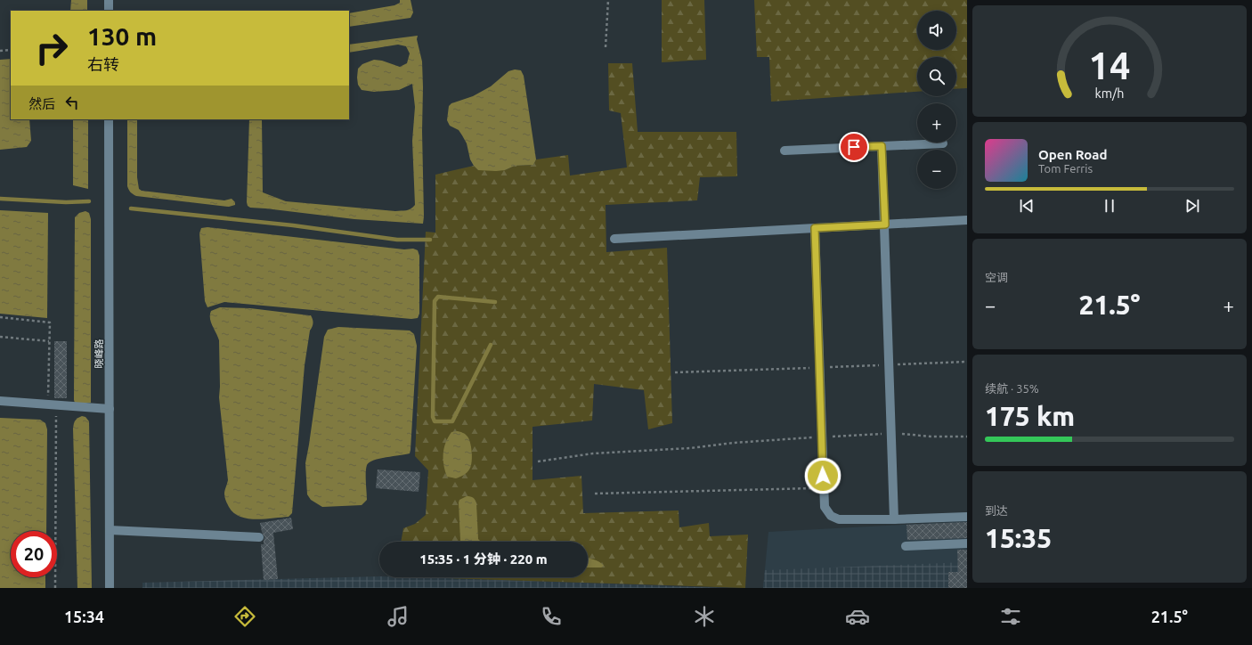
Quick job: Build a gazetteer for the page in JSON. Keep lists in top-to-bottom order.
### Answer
{
  "streets": {
    "street": ["晓峰路"]
  },
  "page": {
    "map_buttons": ["+", "−"],
    "turn": ["130 m", "右转"],
    "then": "然后",
    "song": ["Open Road", "Tom Ferris"],
    "tile": [
      "空调",
      ["续航 · 35%", "175 km"],
      ["到达", "15:35"]
    ],
    "heat": ["−", "21.5°", "+"],
    "limit": "20",
    "trip": "15:35 · 1 分钟 · 220 m",
    "tabs": ["15:34", "21.5°"],
    "gauge": ["14", "km/h"]
  }
}
